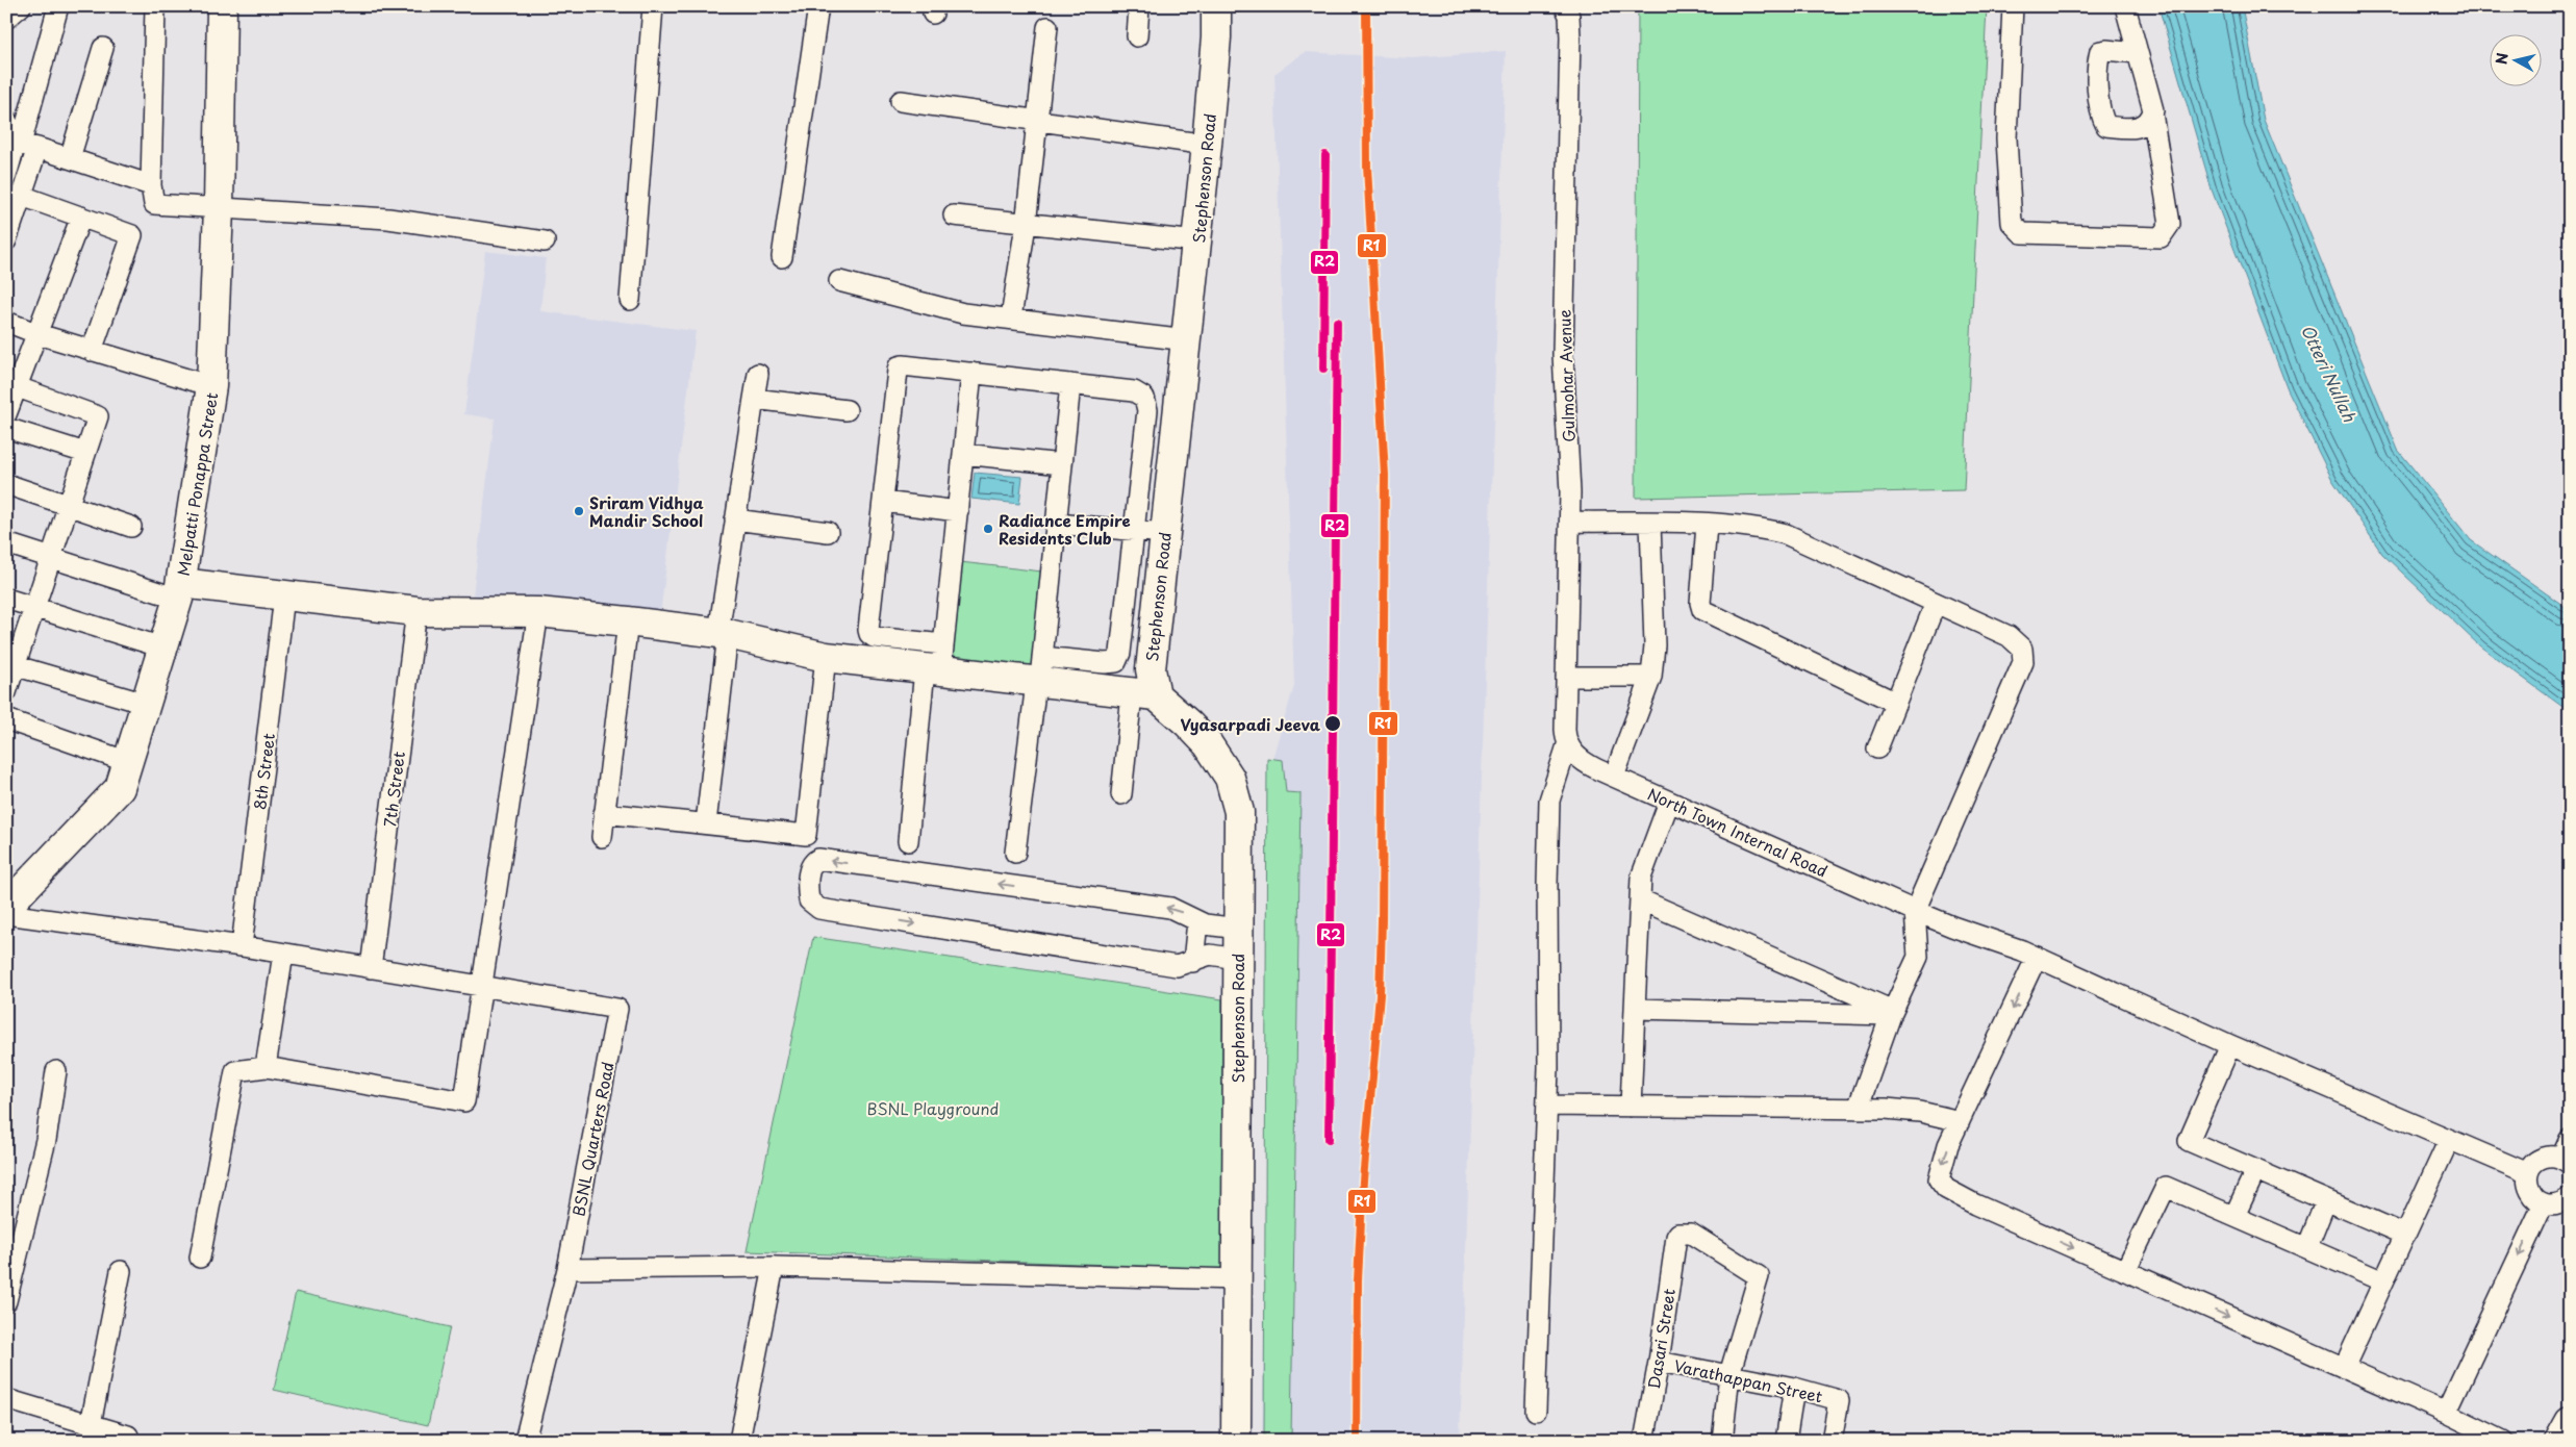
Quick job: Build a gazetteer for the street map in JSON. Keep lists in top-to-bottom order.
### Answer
{
  "streets": {
    "main road": ["Stephenson Road", "Melpatti Ponappa Street"],
    "street": [
      "Gulmohar Avenue",
      "8th Street",
      "7th Street",
      "North Town Internal Road",
      "BSNL Quarters Road",
      "Dasari Street",
      "Varathappan Street"
    ]
  },
  "crossings": [
    ["Gulmohar Avenue", "North Town Internal Road"],
    ["Dasari Street", "Varathappan Street"]
  ],
  "water": ["Otteri Nullah"],
  "parks": ["BSNL Playground"],
  "places": ["Sriram Vidhya Mandir School", "Radiance Empire Residents Club", "Vyasarpadi Jeeva"],
  "lines": ["transit line R1", "transit line R2"],
  "north": "left"
}
